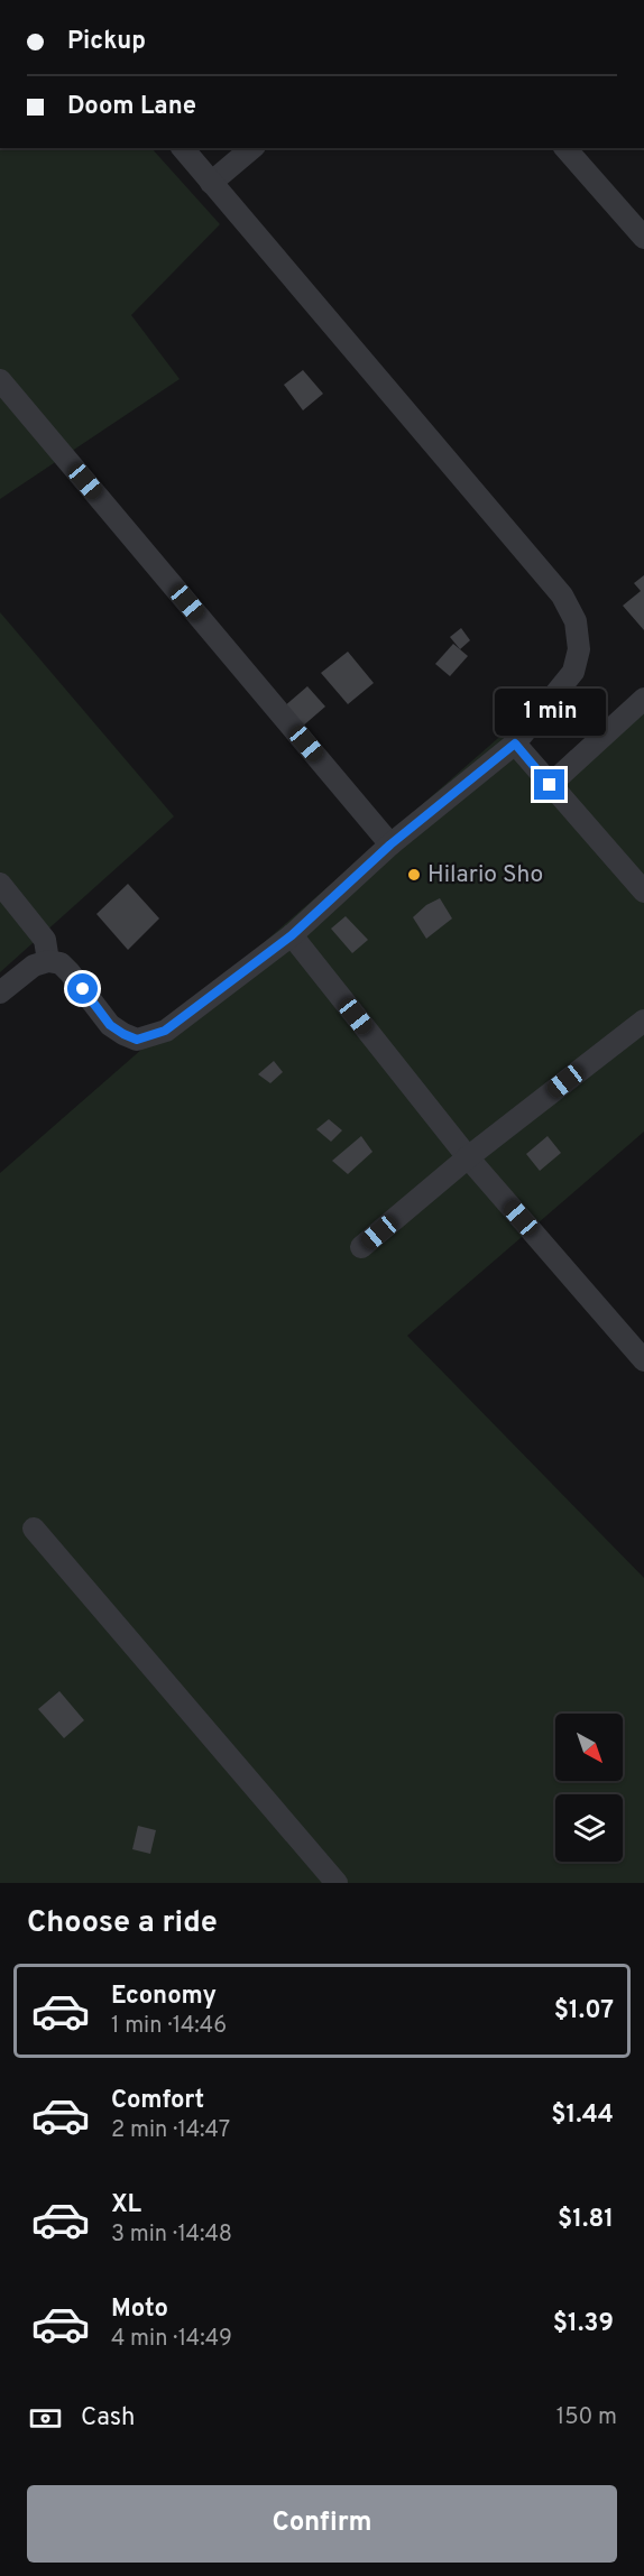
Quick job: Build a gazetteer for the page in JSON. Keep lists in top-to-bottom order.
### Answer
{
  "places": ["Hilario Sho"],
  "north": "bottom right",
  "page": {
    "banner": ["Pickup", "Doom Lane"],
    "bubble": "1 min",
    "heading": "Choose a ride",
    "list": [
      {
        "name": "Economy",
        "note": "1 min · 14:46",
        "value": "$1.07"
      },
      {
        "name": "Comfort",
        "note": "2 min · 14:47",
        "value": "$1.44"
      },
      {
        "name": "XL",
        "note": "3 min · 14:48",
        "value": "$1.81"
      },
      {
        "name": "Moto",
        "note": "4 min · 14:49",
        "value": "$1.39"
      }
    ],
    "pay": ["Cash", "150 m"],
    "buttons": "Confirm"
  }
}
